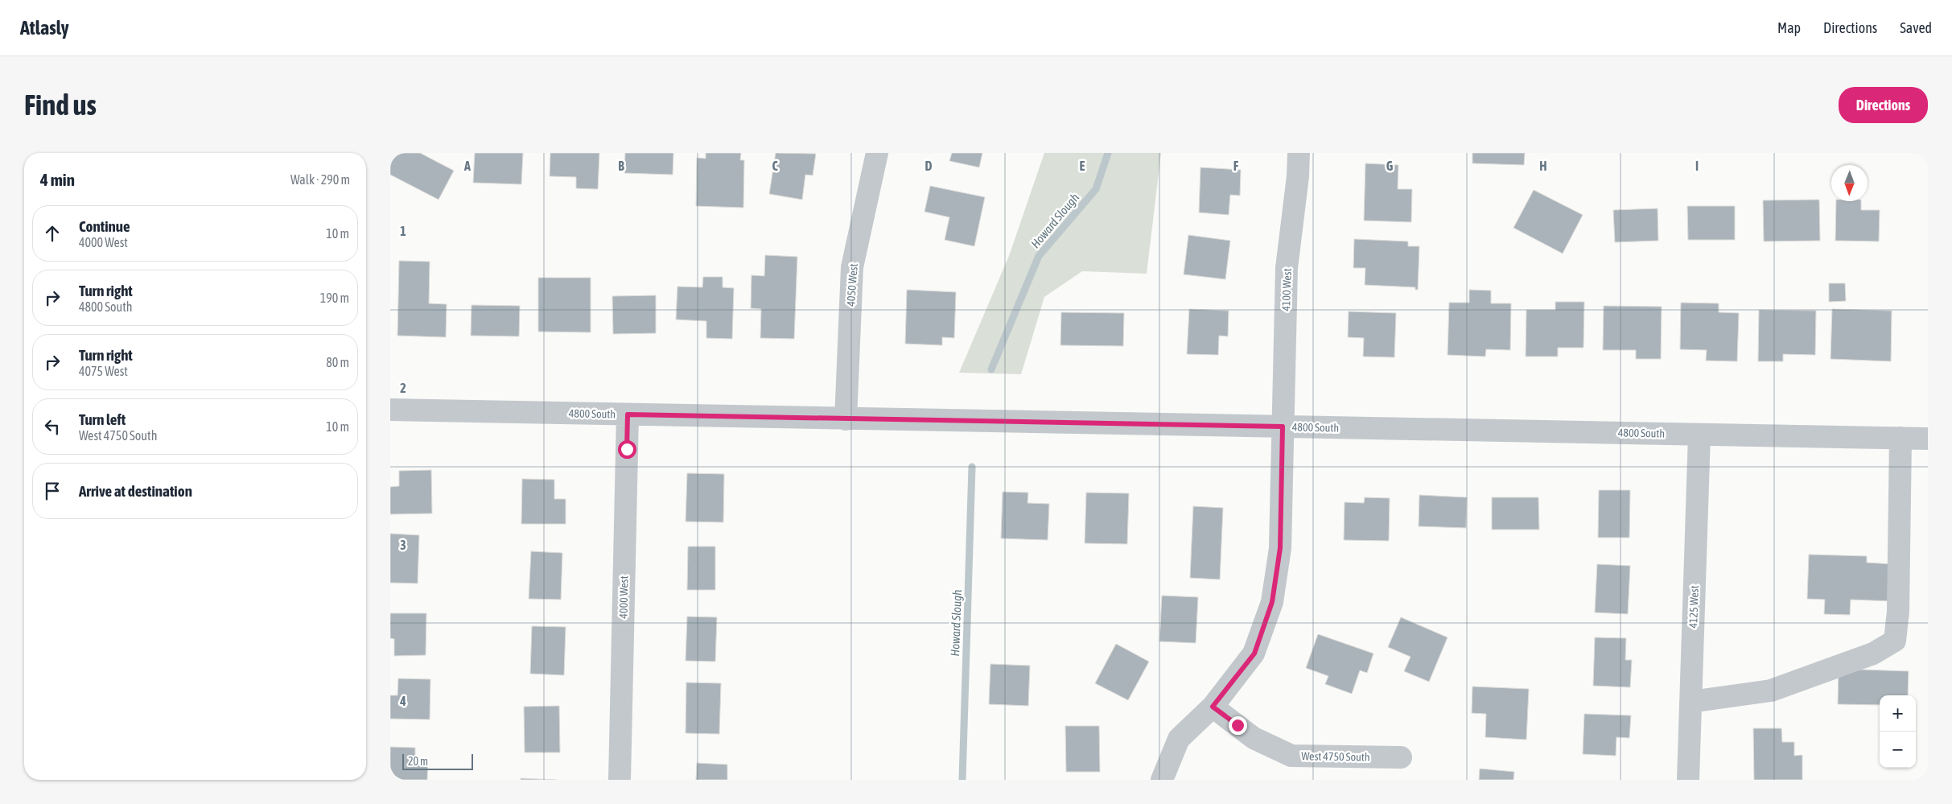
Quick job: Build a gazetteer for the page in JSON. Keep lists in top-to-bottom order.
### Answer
{
  "streets": {
    "street": [
      "4050 West",
      "4100 West",
      "4800 South",
      "4000 West",
      "4125 West",
      "West 4750 South"
    ]
  },
  "crossings": [
    ["4050 West", "4800 South"],
    ["4100 West", "4800 South"],
    ["4100 West", "West 4750 South"],
    ["4800 South", "4000 West"],
    ["4800 South", "4125 West"]
  ],
  "water": ["Howard Slough"],
  "scale_bar": "20 m",
  "north": "bottom",
  "page": {
    "header": "Atlasly",
    "nav": ["Map", "Directions", "Saved"],
    "buttons": "Directions",
    "title": "Find us",
    "heading": ["4 min", "Walk · 290 m"],
    "list": [
      ["Continue", "4000 West", "10 m"],
      ["Turn right", "4800 South", "190 m"],
      ["Turn right", "4075 West", "80 m"],
      ["Turn left", "West 4750 South", "10 m"],
      "Arrive at destination"
    ],
    "map_buttons": ["+", "−"],
    "scale": "20 m"
  },
  "grid": {
    "columns": [
      "A",
      "B",
      "C",
      "D",
      "E",
      "F",
      "G",
      "H",
      "I"
    ],
    "rows": [
      "1",
      "2",
      "3",
      "4"
    ]
  }
}
